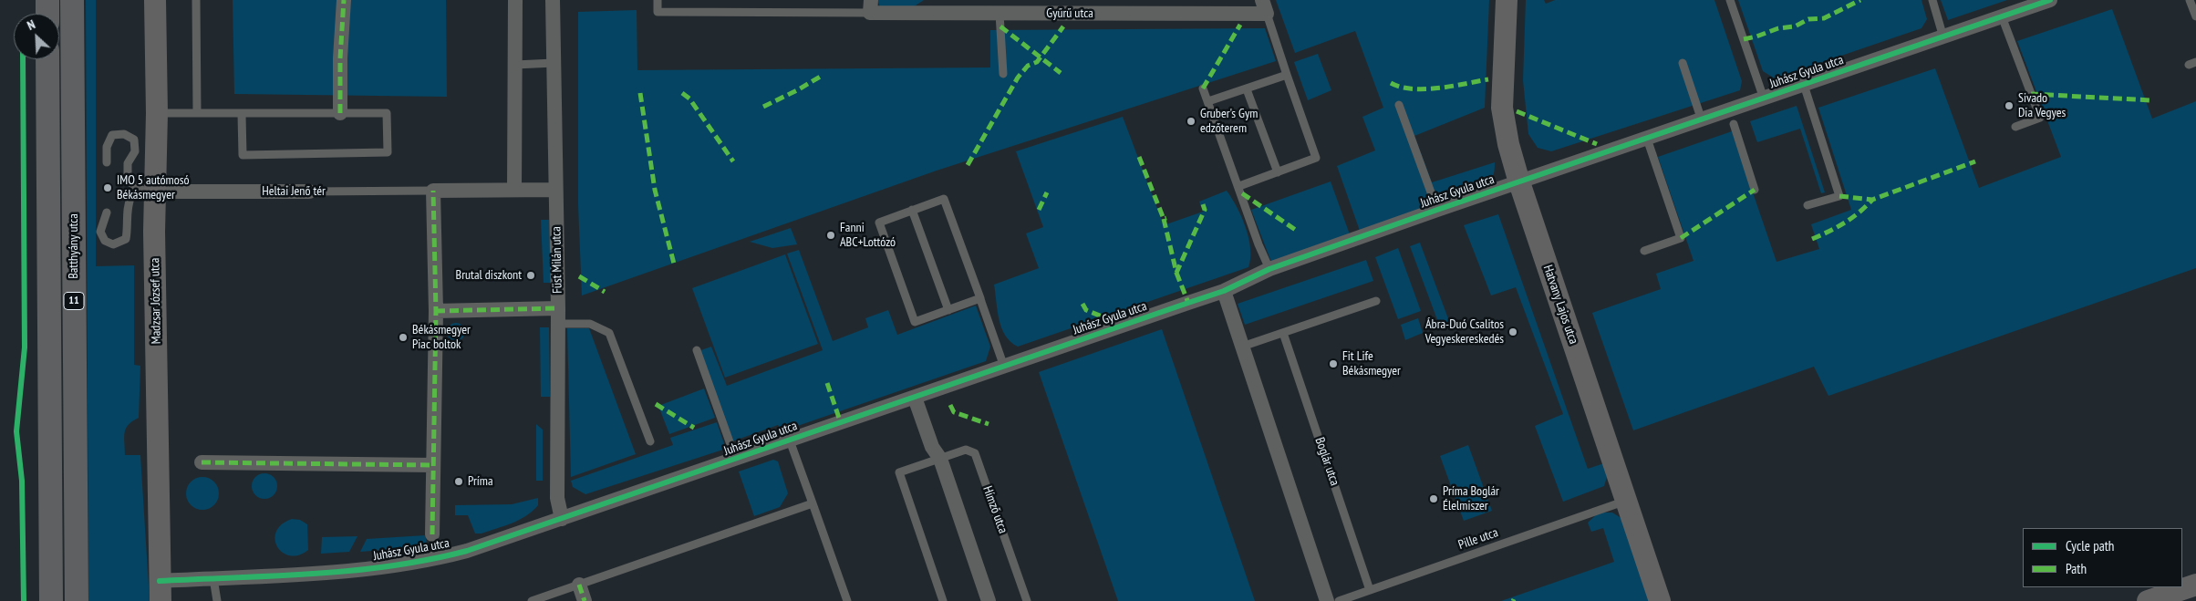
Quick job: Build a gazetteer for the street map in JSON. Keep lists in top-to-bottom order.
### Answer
{
  "streets": {
    "main road": ["Batthyány utca", "11"],
    "street": [
      "Gyűrű utca",
      "Juhász Gyula utca",
      "Heltai Jenő tér",
      "Füst Milán utca",
      "Madzsar József utca",
      "Hatvany Lajos utca"
    ],
    "lane": ["Boglár utca", "Hímző utca", "Pille utca"]
  },
  "crossings": [
    ["Juhász Gyula utca", "Füst Milán utca"],
    ["Juhász Gyula utca", "Madzsar József utca"],
    ["Juhász Gyula utca", "Hatvany Lajos utca"],
    ["Heltai Jenő tér", "Füst Milán utca"],
    ["Heltai Jenő tér", "Madzsar József utca"],
    ["Hatvany Lajos utca", "Pille utca"],
    ["Boglár utca", "Pille utca"]
  ],
  "places": [
    "Sivado Dia Vegyes",
    "Gruber's Gym edzőterem",
    "IMO 5 autómosó Békásmegyer",
    "Fanni ABC+Lottózó",
    "Brutal diszkont",
    "Ábra-Duó Csalitos Vegyeskereskedés",
    "Békásmegyer Piac boltok",
    "Fit Life Békásmegyer",
    "Príma",
    "Príma Boglár Élelmiszer"
  ],
  "legend": ["Cycle path", "Path"],
  "north": "top left"
}
